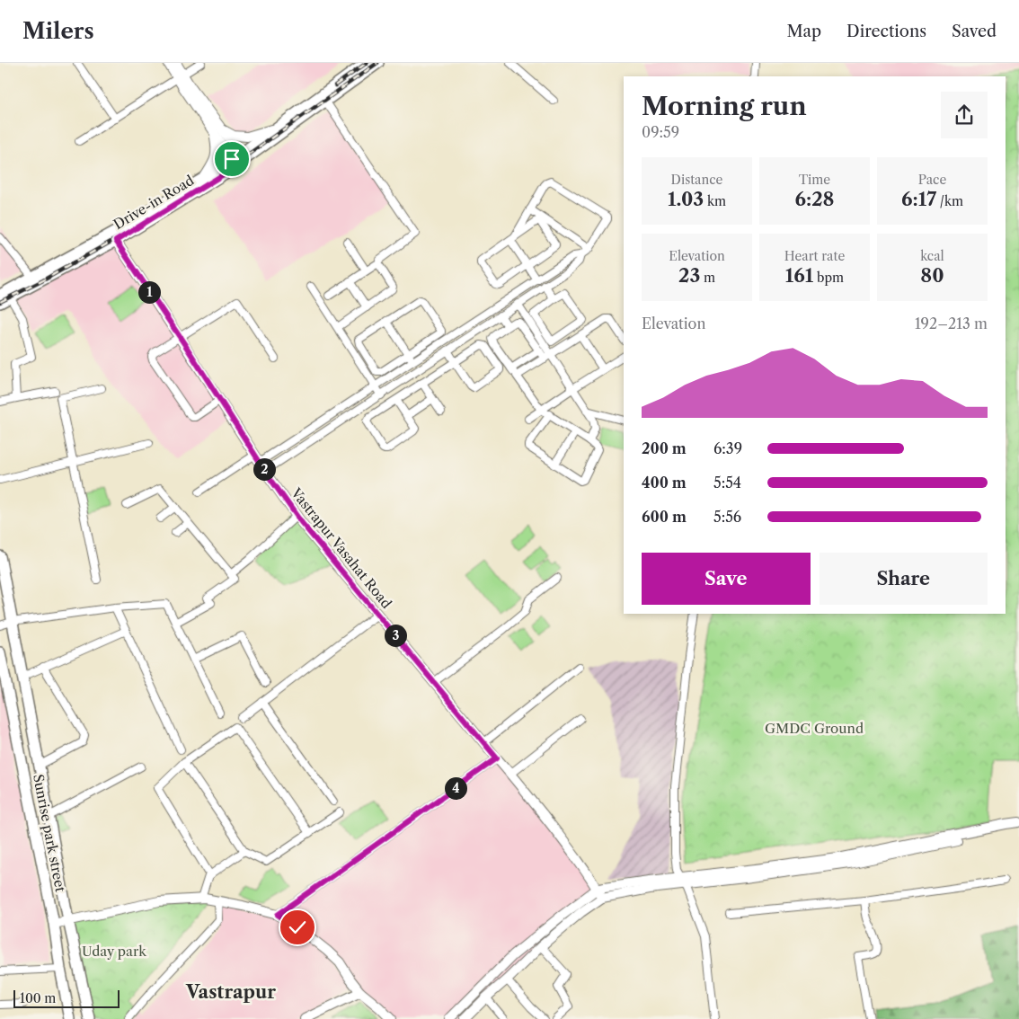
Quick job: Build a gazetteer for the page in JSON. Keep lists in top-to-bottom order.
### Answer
{
  "streets": {
    "main road": ["Drive-in Road", "Sunrise park street"],
    "street": ["Vastrapur Vasahat Road"]
  },
  "crossings": [
    ["Drive-in Road", "Vastrapur Vasahat Road"]
  ],
  "districts": ["Vastrapur"],
  "parks": ["GMDC Ground", "Uday park"],
  "scale_bar": "100 m",
  "page": {
    "header": "Milers",
    "nav": ["Map", "Directions", "Saved"],
    "heading": ["Morning run", "09:59"],
    "stats": [
      ["Distance", "1.03 km"],
      ["Time", "6:28"],
      ["Pace", "6:17 /km"],
      ["Elevation", "23 m"],
      ["Heart rate", "161 bpm"],
      ["kcal", "80"]
    ],
    "pins": [
      "1",
      "2",
      "3",
      "4"
    ],
    "chart": ["Elevation", "192–213 m"],
    "list": [
      {
        "name": "200 m",
        "note": "6:39"
      },
      {
        "name": "400 m",
        "note": "5:54"
      },
      {
        "name": "600 m",
        "note": "5:56"
      }
    ],
    "buttons": ["Save", "Share"],
    "scale": "100 m"
  }
}
